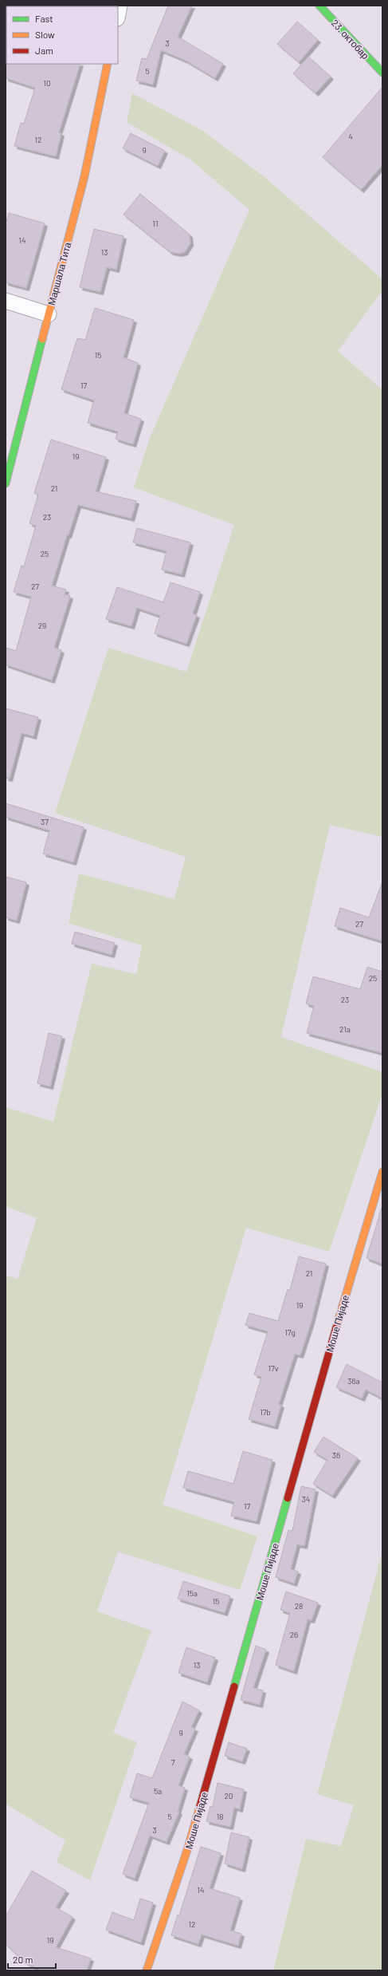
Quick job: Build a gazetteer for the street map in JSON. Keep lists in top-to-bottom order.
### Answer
{
  "streets": {
    "street": ["23. октобар", "Маршала Тита", "Моше Пијаде"]
  },
  "house_numbers": [
    "3",
    "5",
    "10",
    "4",
    "12",
    "9",
    "11",
    "14",
    "13",
    "15",
    "17",
    "19",
    "21",
    "23",
    "25",
    "27",
    "29",
    "37",
    "27",
    "25",
    "23",
    "21a",
    "21",
    "19",
    "17g",
    "17v",
    "36a",
    "17b",
    "36",
    "34",
    "17",
    "15a",
    "15",
    "28",
    "26",
    "13",
    "9",
    "7",
    "5a",
    "20",
    "5",
    "18",
    "3",
    "14",
    "12",
    "19"
  ],
  "legend": ["Fast", "Slow", "Jam"],
  "scale_bar": "20 m"
}
